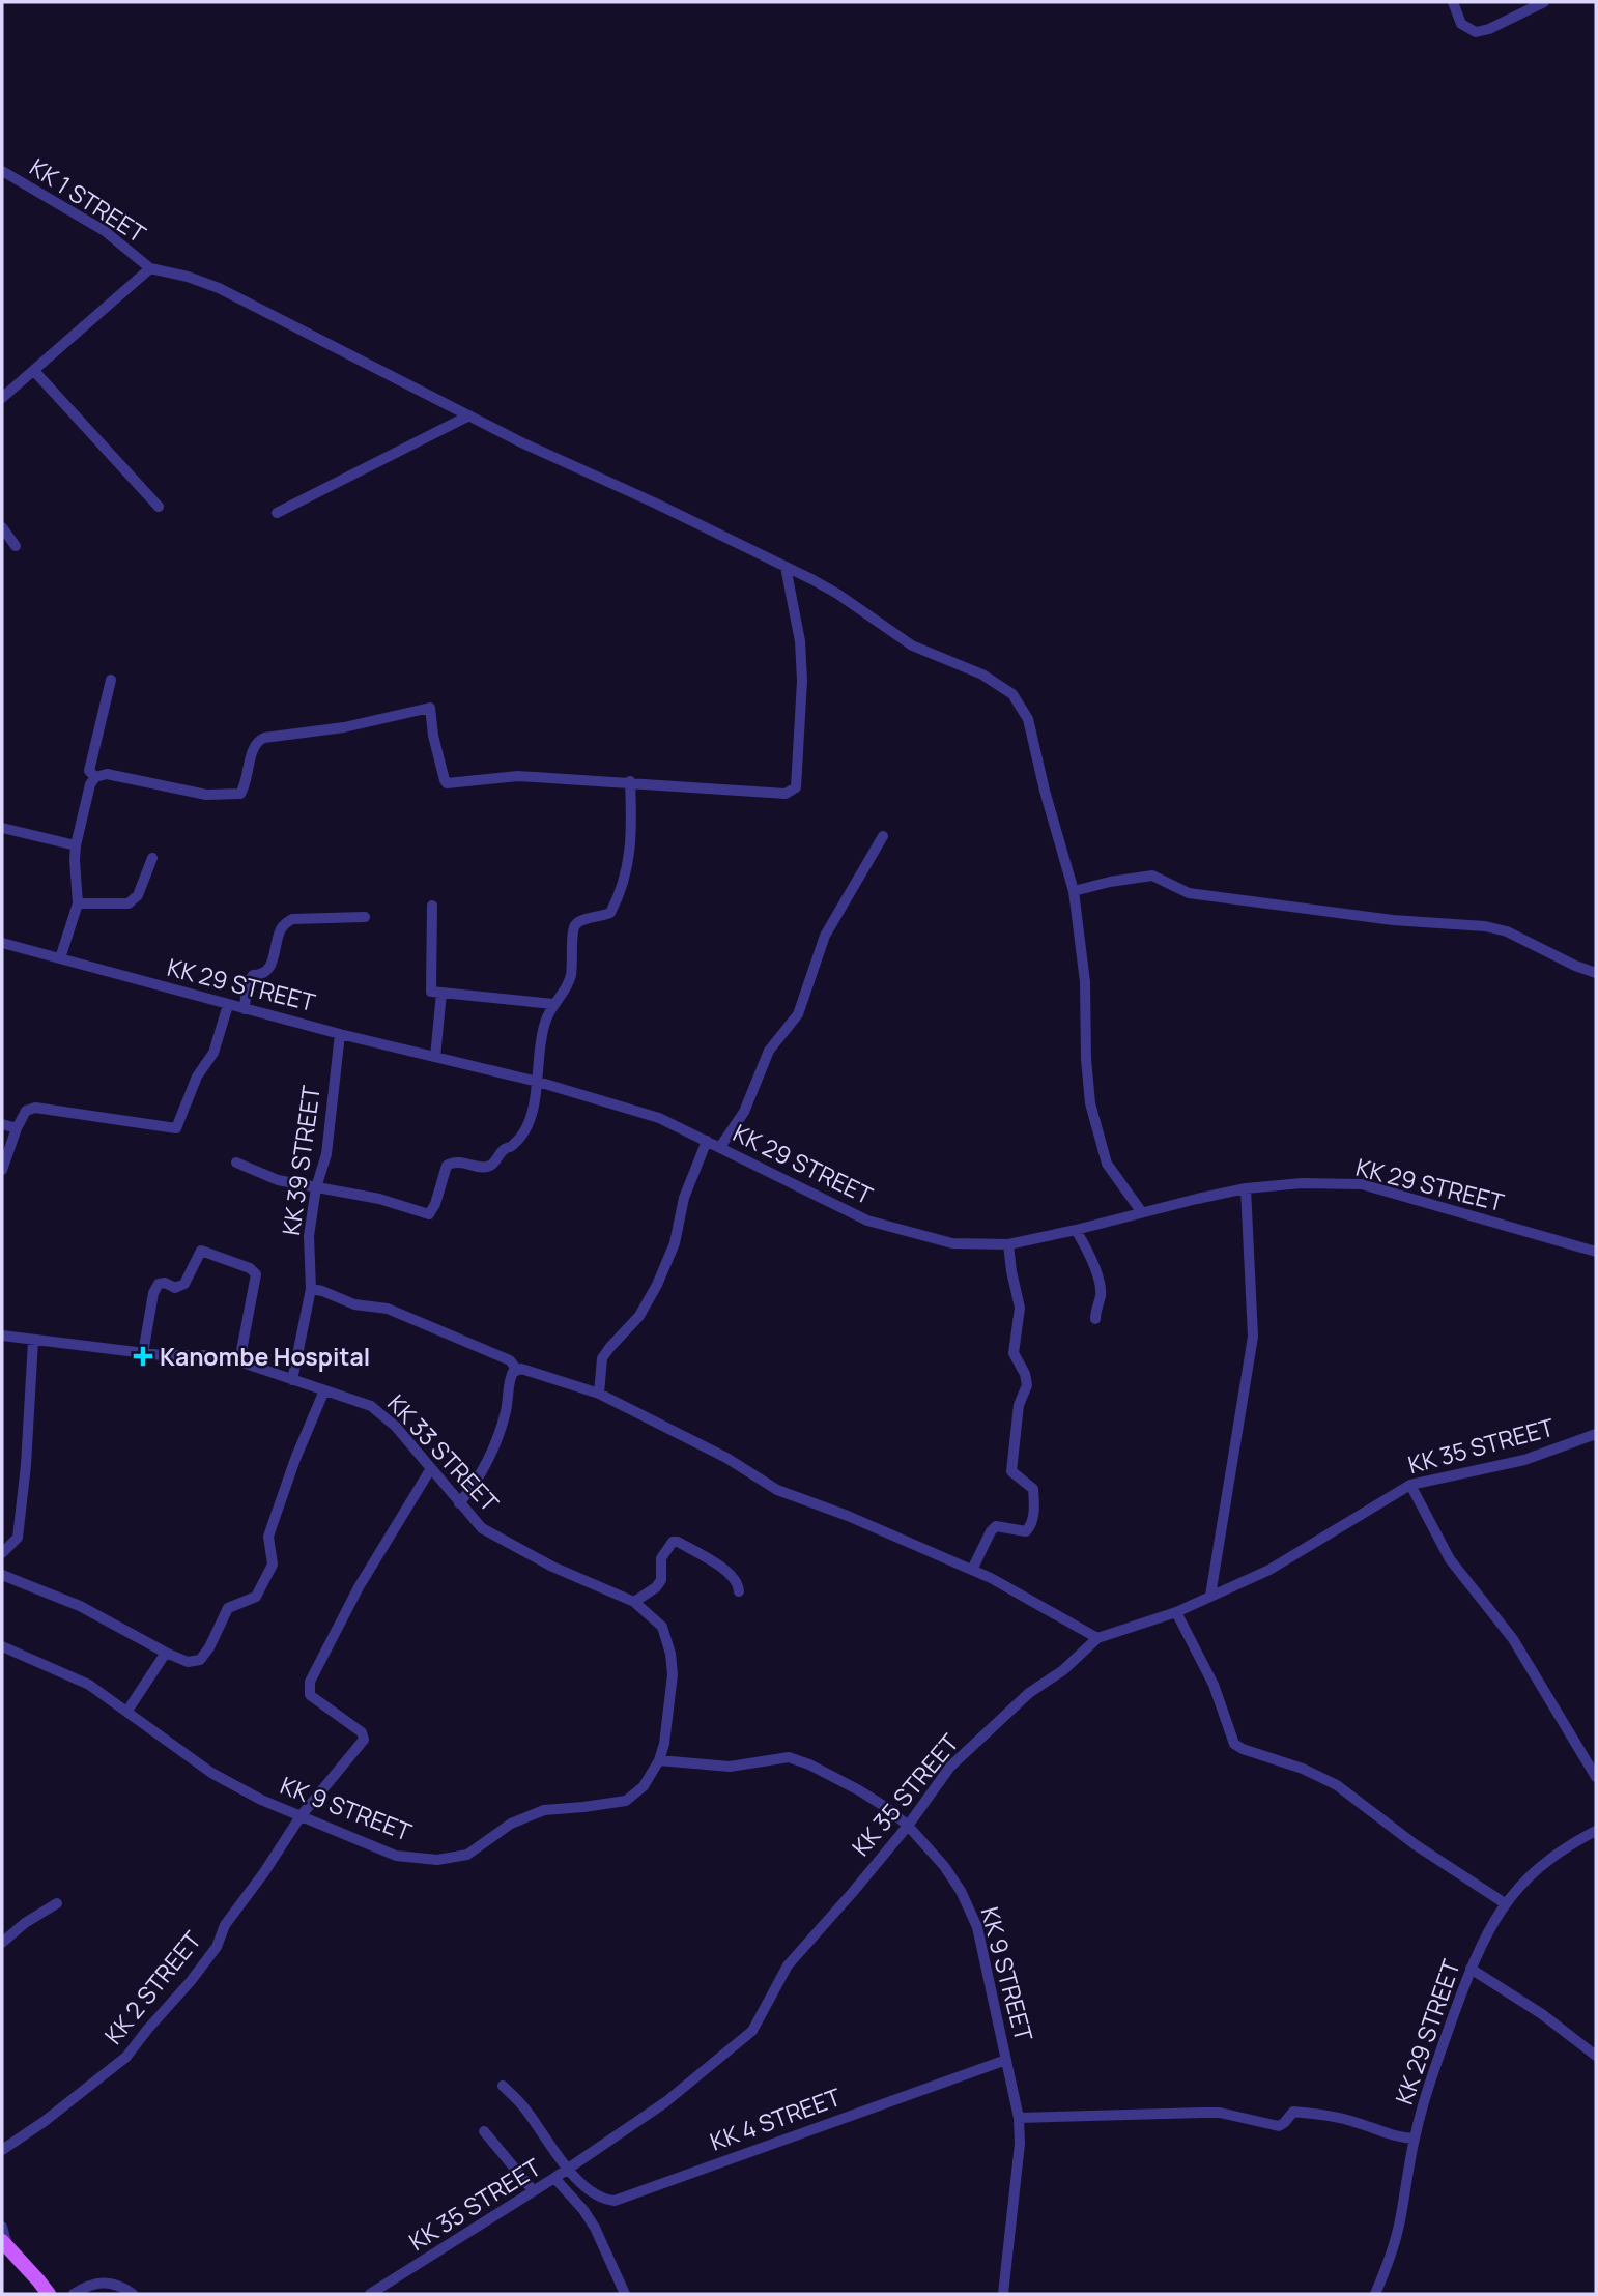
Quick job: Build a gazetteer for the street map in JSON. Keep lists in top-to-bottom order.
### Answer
{
  "streets": {
    "street": [
      "KK 1 STREET",
      "KK 29 STREET",
      "KK 39 STREET",
      "KK 35 STREET",
      "KK 33 STREET",
      "KK 9 STREET",
      "KK 2 STREET",
      "KK 4 STREET"
    ]
  },
  "crossings": [
    ["KK 29 STREET", "KK 39 STREET"],
    ["KK 39 STREET", "KK 33 STREET"],
    ["KK 35 STREET", "KK 9 STREET"],
    ["KK 35 STREET", "KK 4 STREET"],
    ["KK 33 STREET", "KK 9 STREET"],
    ["KK 33 STREET", "KK 2 STREET"],
    ["KK 9 STREET", "KK 2 STREET"],
    ["KK 9 STREET", "KK 4 STREET"]
  ],
  "places": {
    "health": ["Kanombe Hospital"]
  }
}
